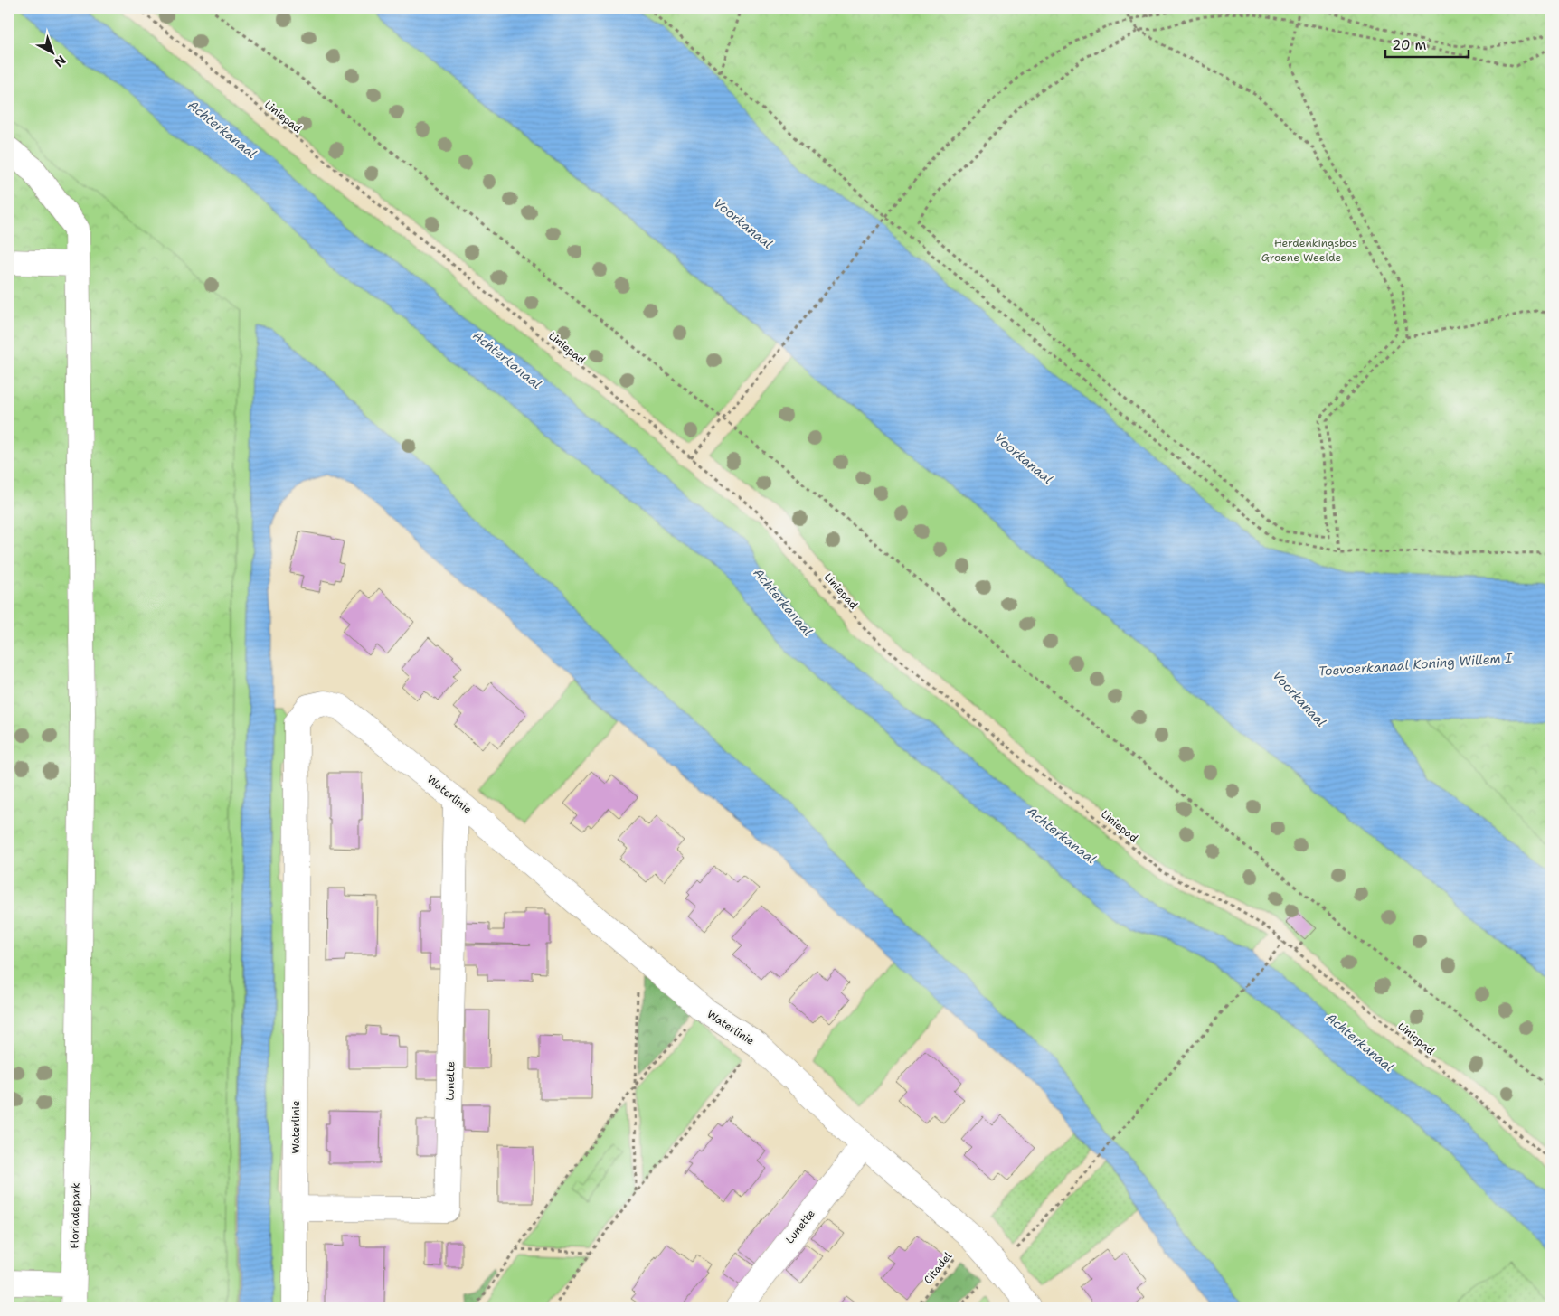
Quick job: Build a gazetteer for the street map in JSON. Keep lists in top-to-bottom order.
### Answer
{
  "streets": {
    "street": ["Waterlinie", "Lunette", "Floriadepark"],
    "path": ["Liniepad", "Citadel"]
  },
  "crossings": [
    ["Waterlinie", "Lunette"],
    ["Waterlinie", "Citadel"]
  ],
  "water": ["Achterkanaal", "Voorkanaal", "Toevoerkanaal Koning Willem I"],
  "parks": ["Herdenkingsbos", "Groene Weelde"],
  "scale_bar": "20 m",
  "north": "bottom right"
}
